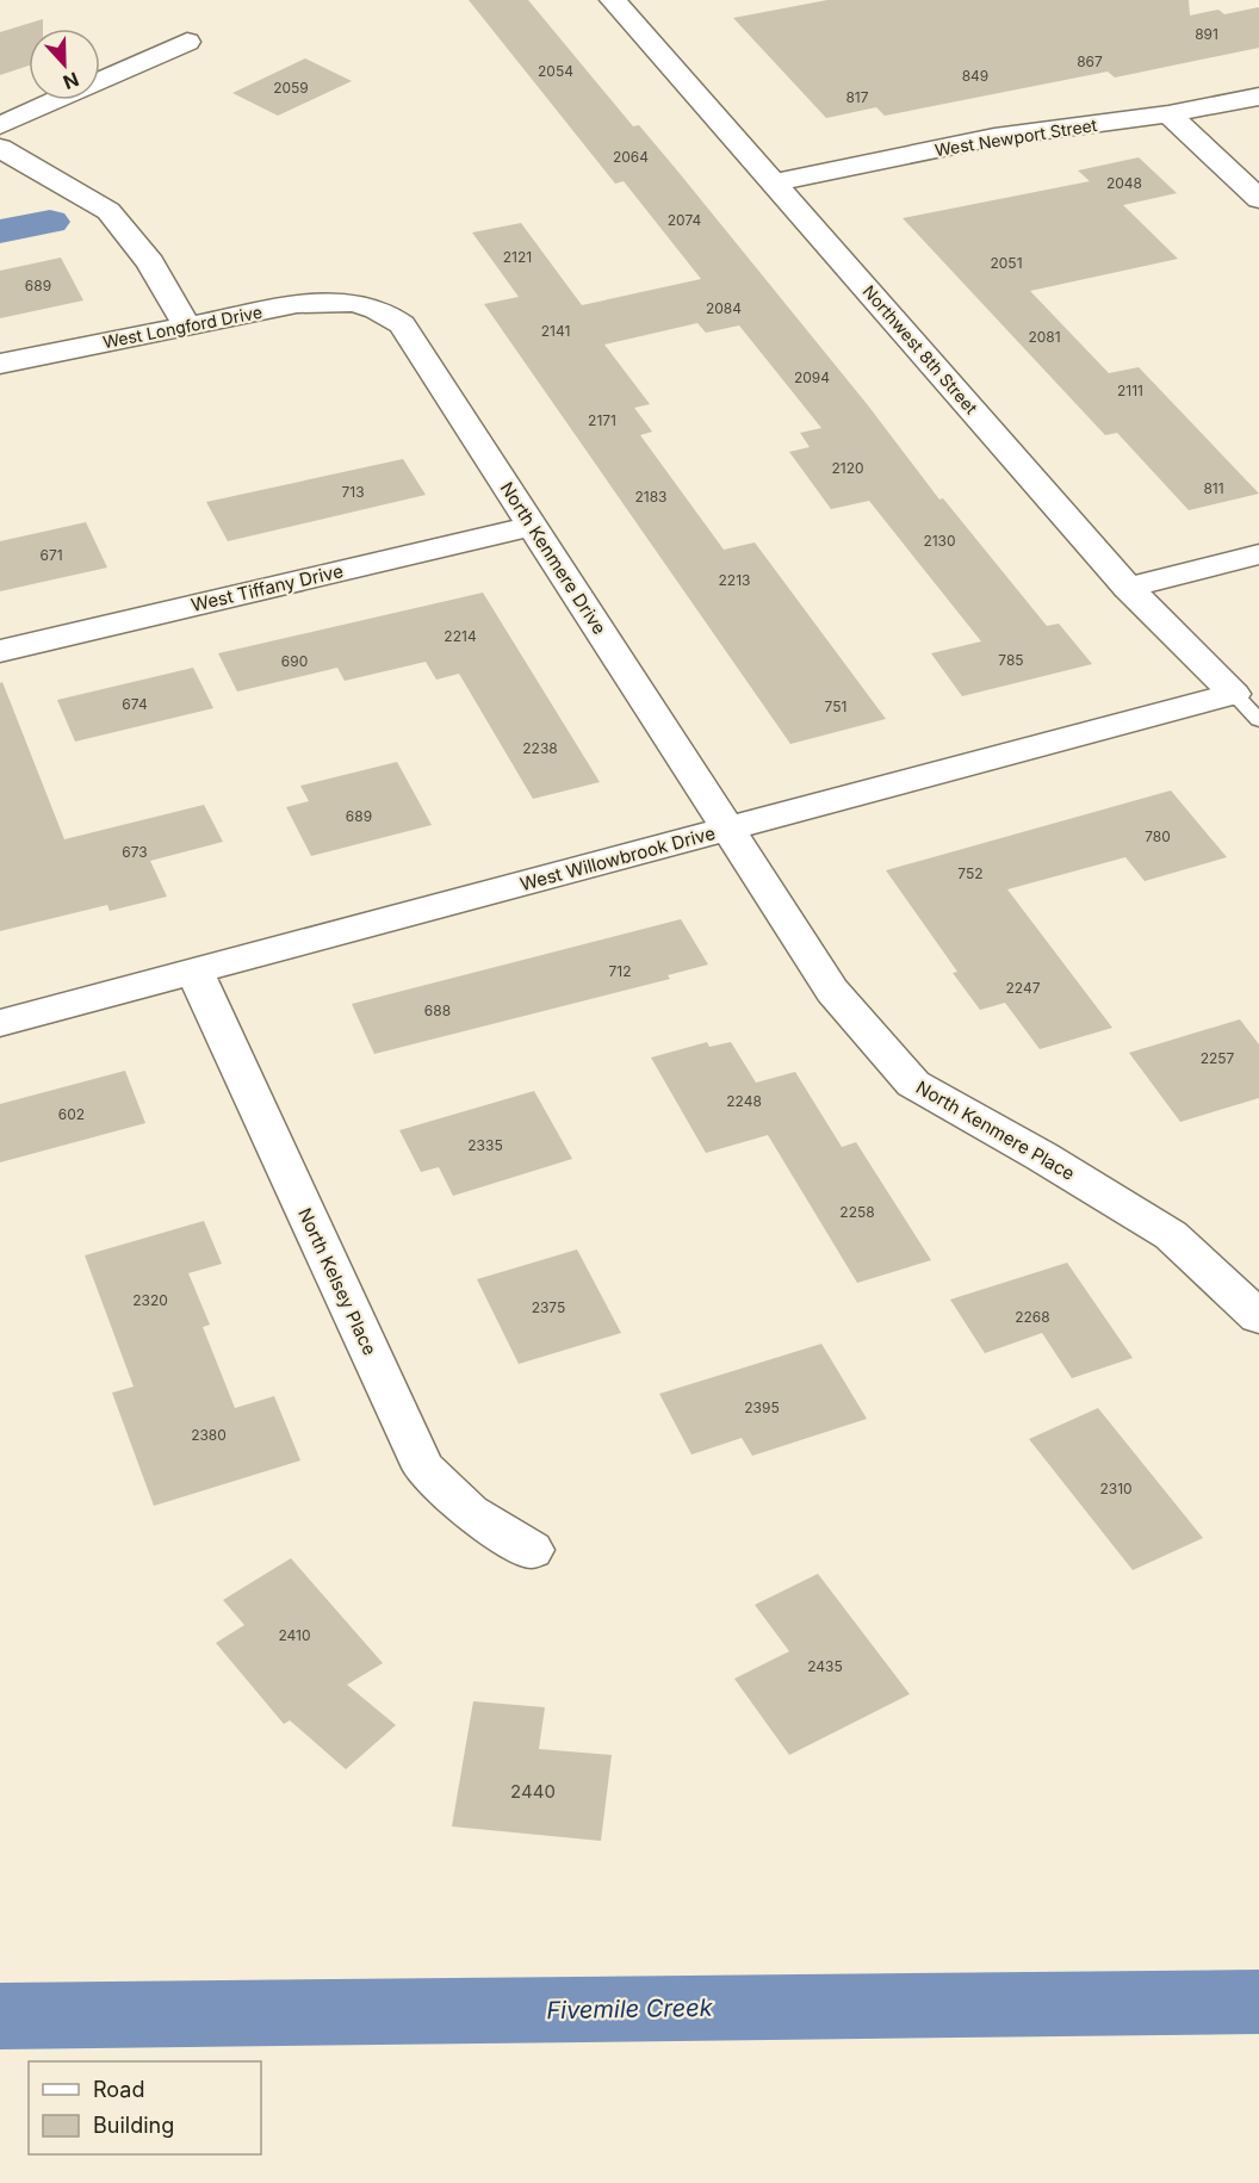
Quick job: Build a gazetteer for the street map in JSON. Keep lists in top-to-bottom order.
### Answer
{
  "streets": {
    "street": [
      "West Newport Street",
      "West Longford Drive",
      "Northwest 8th Street",
      "North Kenmere Drive",
      "West Tiffany Drive",
      "West Willowbrook Drive",
      "North Kenmere Place",
      "North Kelsey Place"
    ]
  },
  "crossings": [
    ["West Newport Street", "Northwest 8th Street"],
    ["West Longford Drive", "North Kenmere Drive"],
    ["Northwest 8th Street", "West Willowbrook Drive"],
    ["North Kenmere Drive", "West Tiffany Drive"],
    ["North Kenmere Drive", "West Willowbrook Drive"],
    ["North Kenmere Drive", "North Kenmere Place"],
    ["West Willowbrook Drive", "North Kenmere Place"],
    ["West Willowbrook Drive", "North Kelsey Place"]
  ],
  "water": ["Fivemile Creek"],
  "house_numbers": [
    "891",
    "867",
    "2054",
    "849",
    "2059",
    "817",
    "2064",
    "2048",
    "2074",
    "2121",
    "2051",
    "689",
    "2084",
    "2141",
    "2081",
    "2094",
    "2111",
    "2171",
    "2120",
    "811",
    "713",
    "2183",
    "2130",
    "671",
    "2213",
    "2214",
    "785",
    "690",
    "674",
    "751",
    "2238",
    "689",
    "780",
    "673",
    "752",
    "712",
    "2247",
    "688",
    "2257",
    "2248",
    "602",
    "2335",
    "2258",
    "2320",
    "2375",
    "2268",
    "2395",
    "2380",
    "2310",
    "2410",
    "2435",
    "2440"
  ],
  "legend": ["Road", "Building"],
  "north": "bottom"
}
